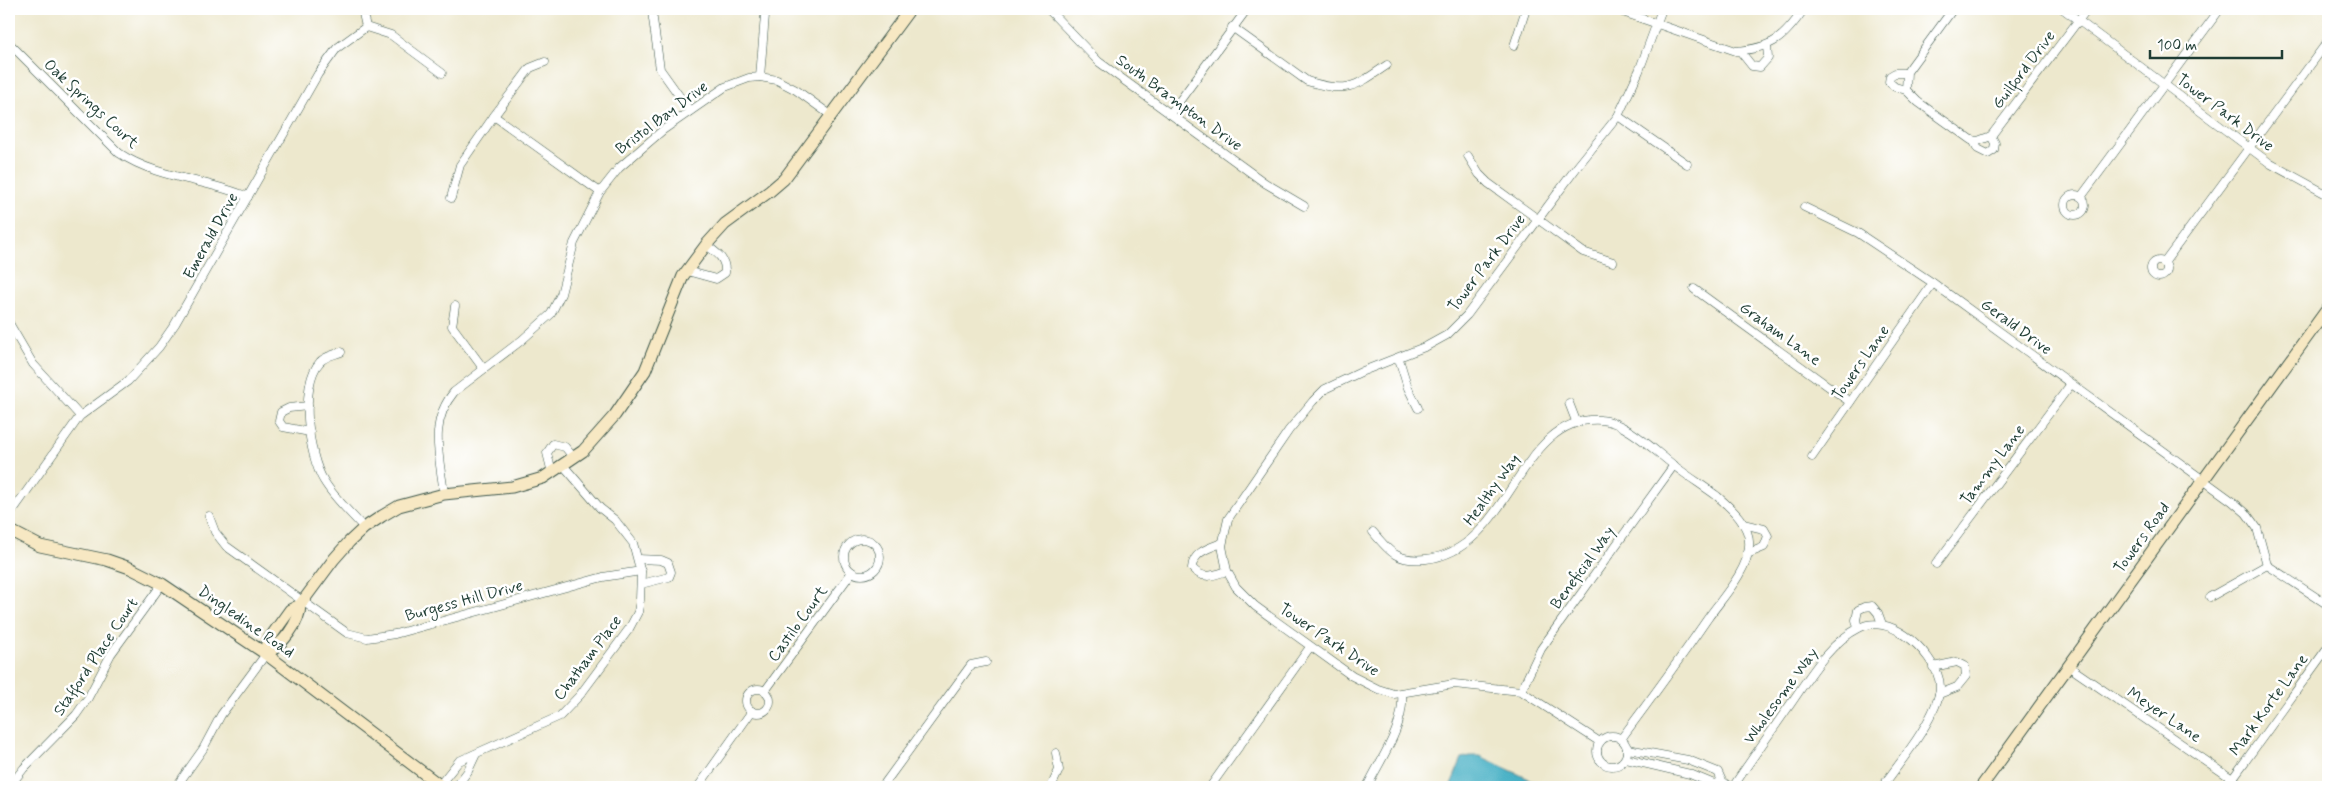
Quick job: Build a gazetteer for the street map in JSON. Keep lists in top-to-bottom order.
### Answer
{
  "streets": {
    "street": [
      "Guilford Drive",
      "South Brampton Drive",
      "Oak Springs Court",
      "Tower Park Drive",
      "Bristol Bay Drive",
      "Emerald Drive",
      "Gerald Drive",
      "Graham Lane",
      "Towers Lane",
      "Tammy Lane",
      "Healthy Way",
      "Towers Road",
      "Beneficial Way",
      "Burgess Hill Drive",
      "Dingledine Road",
      "Castilo Court",
      "Stafford Place Court",
      "Chatham Place",
      "Wholesome Way",
      "Mark Korte Lane",
      "Meyer Lane"
    ]
  },
  "crossings": [
    ["Guilford Drive", "Tower Park Drive"],
    ["Oak Springs Court", "Emerald Drive"],
    ["Tower Park Drive", "Healthy Way"],
    ["Tower Park Drive", "Beneficial Way"],
    ["Gerald Drive", "Towers Lane"],
    ["Gerald Drive", "Tammy Lane"],
    ["Gerald Drive", "Towers Road"],
    ["Graham Lane", "Towers Lane"],
    ["Healthy Way", "Beneficial Way"],
    ["Towers Road", "Meyer Lane"],
    ["Burgess Hill Drive", "Chatham Place"],
    ["Dingledine Road", "Stafford Place Court"],
    ["Dingledine Road", "Chatham Place"],
    ["Mark Korte Lane", "Meyer Lane"]
  ],
  "scale_bar": "100 m"
}
